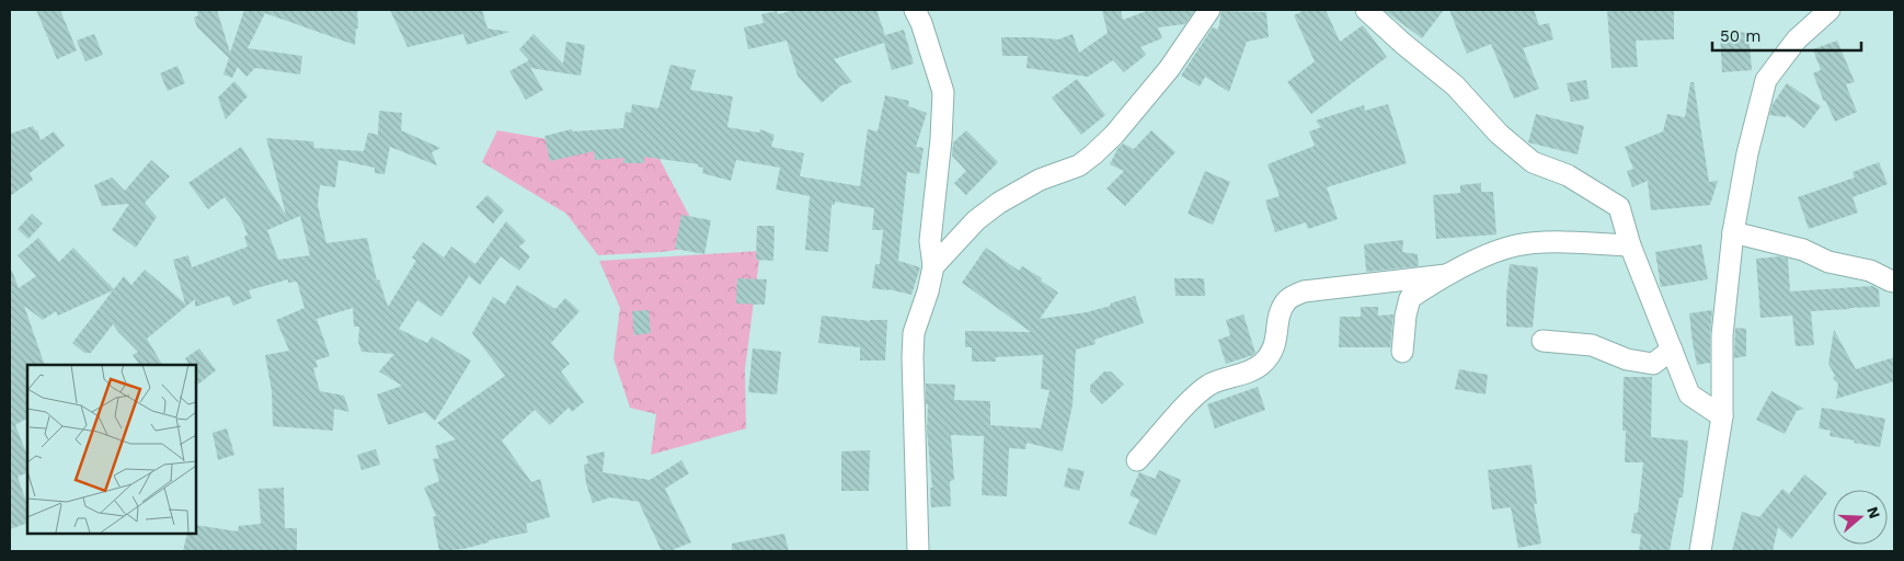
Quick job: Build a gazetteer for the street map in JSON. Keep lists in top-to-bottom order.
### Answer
{
  "scale_bar": "50 m",
  "north": "right"
}
